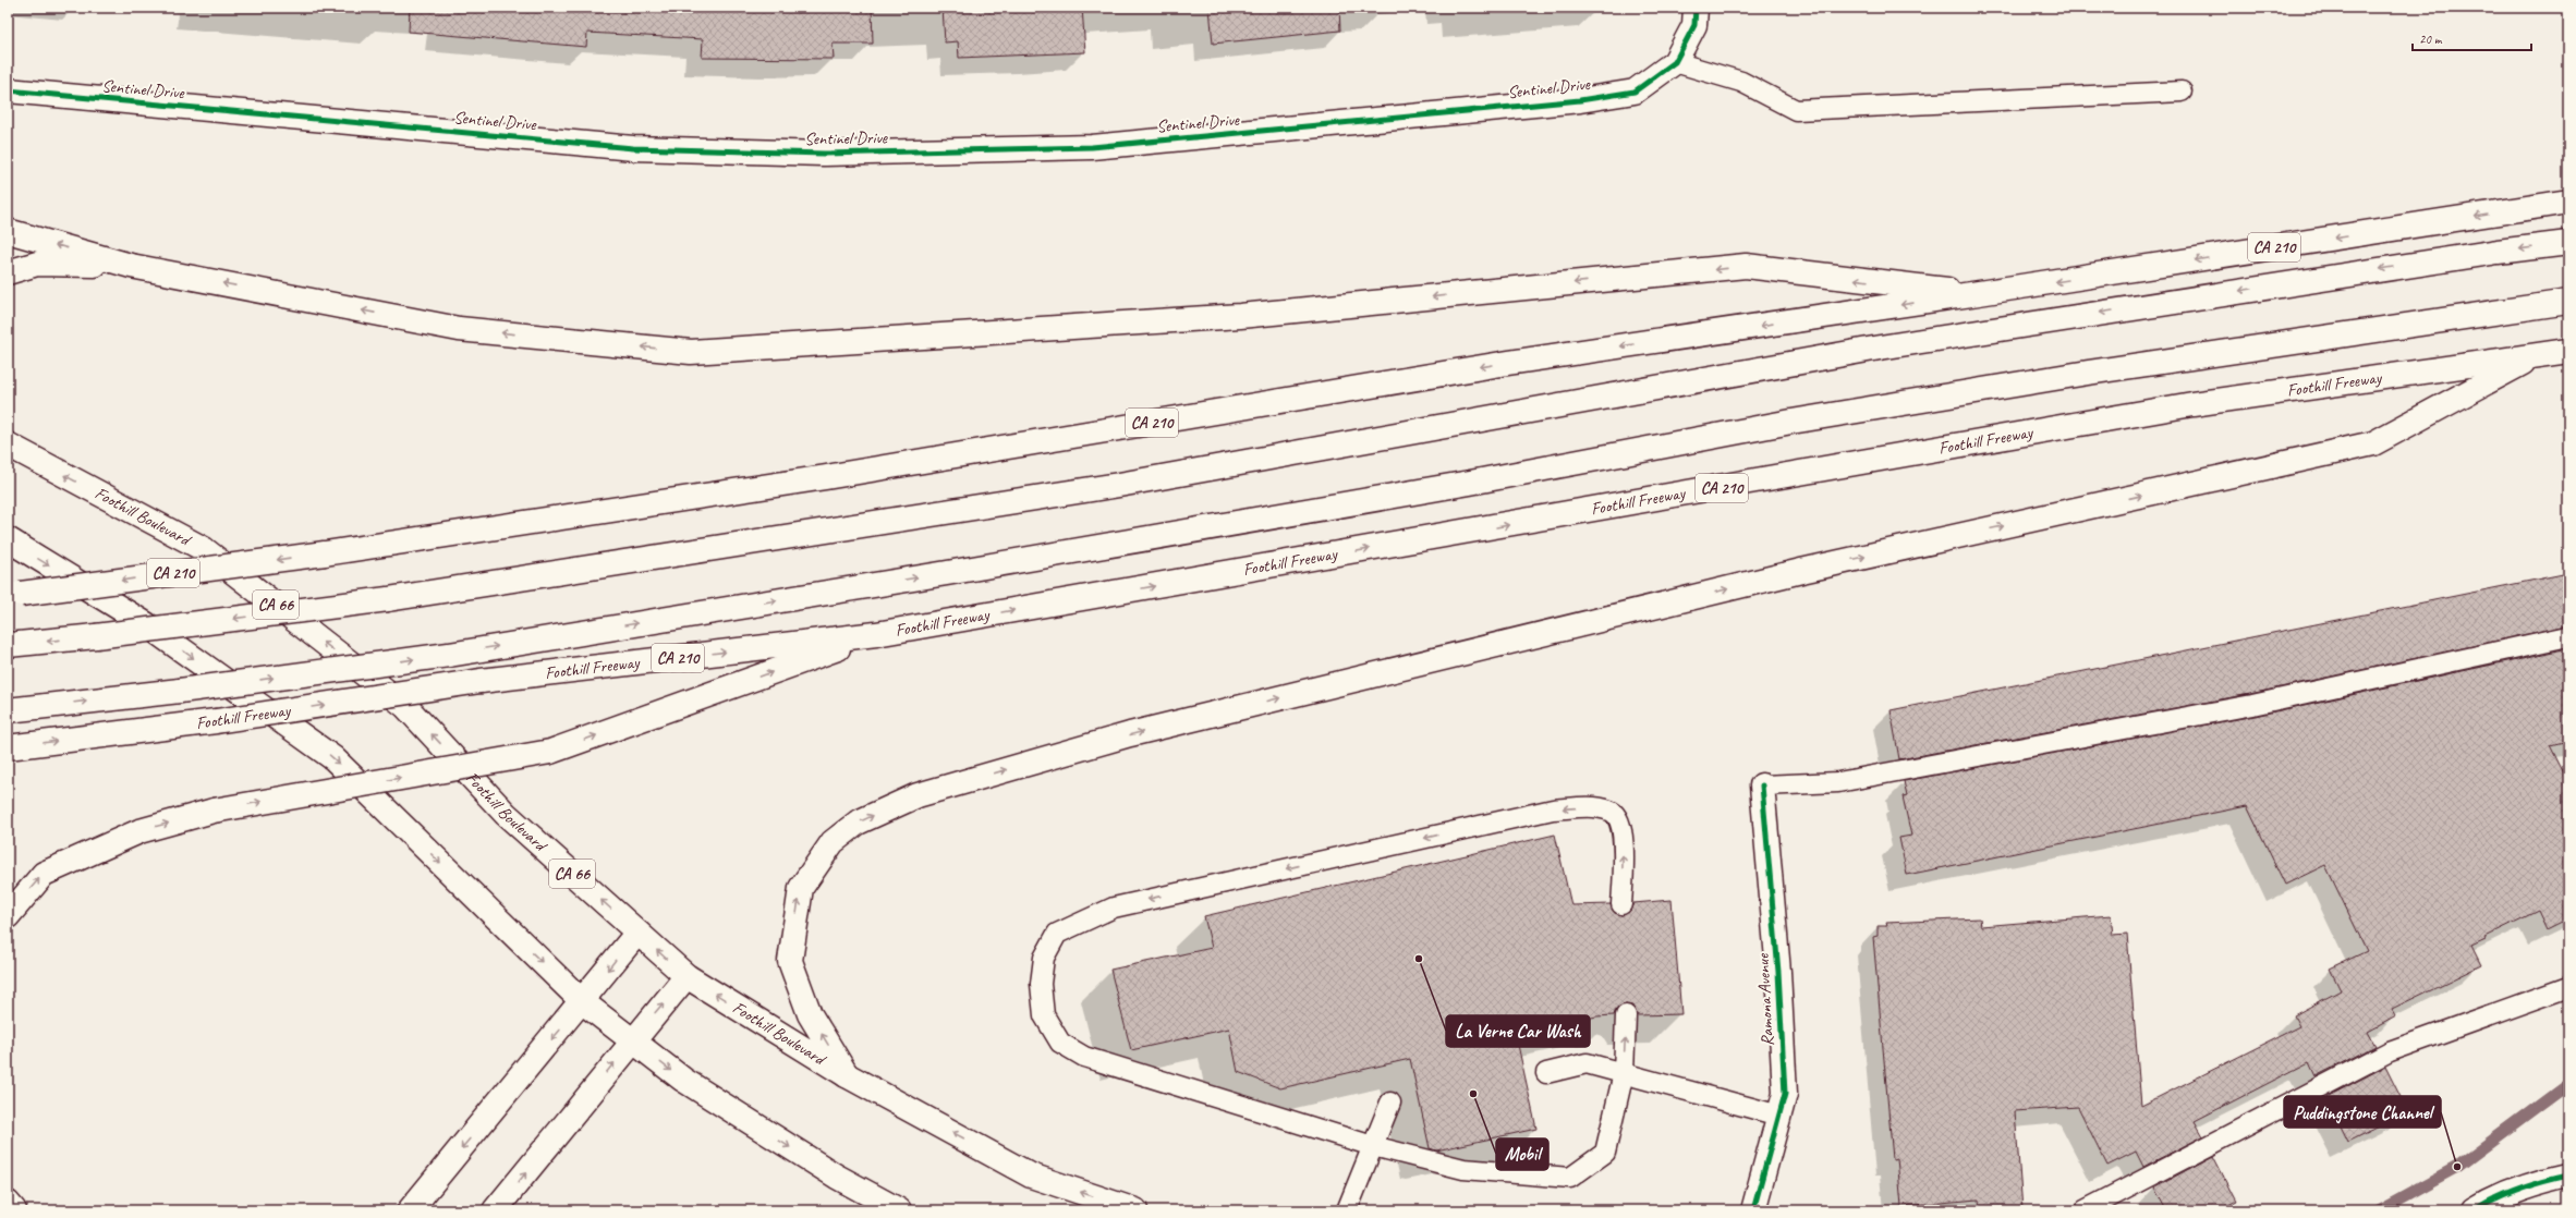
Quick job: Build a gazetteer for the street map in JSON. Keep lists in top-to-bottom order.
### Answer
{
  "streets": {
    "main road": [
      "Sentinel Drive",
      "CA 210",
      "Foothill Freeway",
      "Foothill Boulevard",
      "CA 66",
      "Ramona Avenue"
    ]
  },
  "places": ["La Verne Car Wash", "Mobil", "Puddingstone Channel"],
  "scale_bar": "20 m"
}
